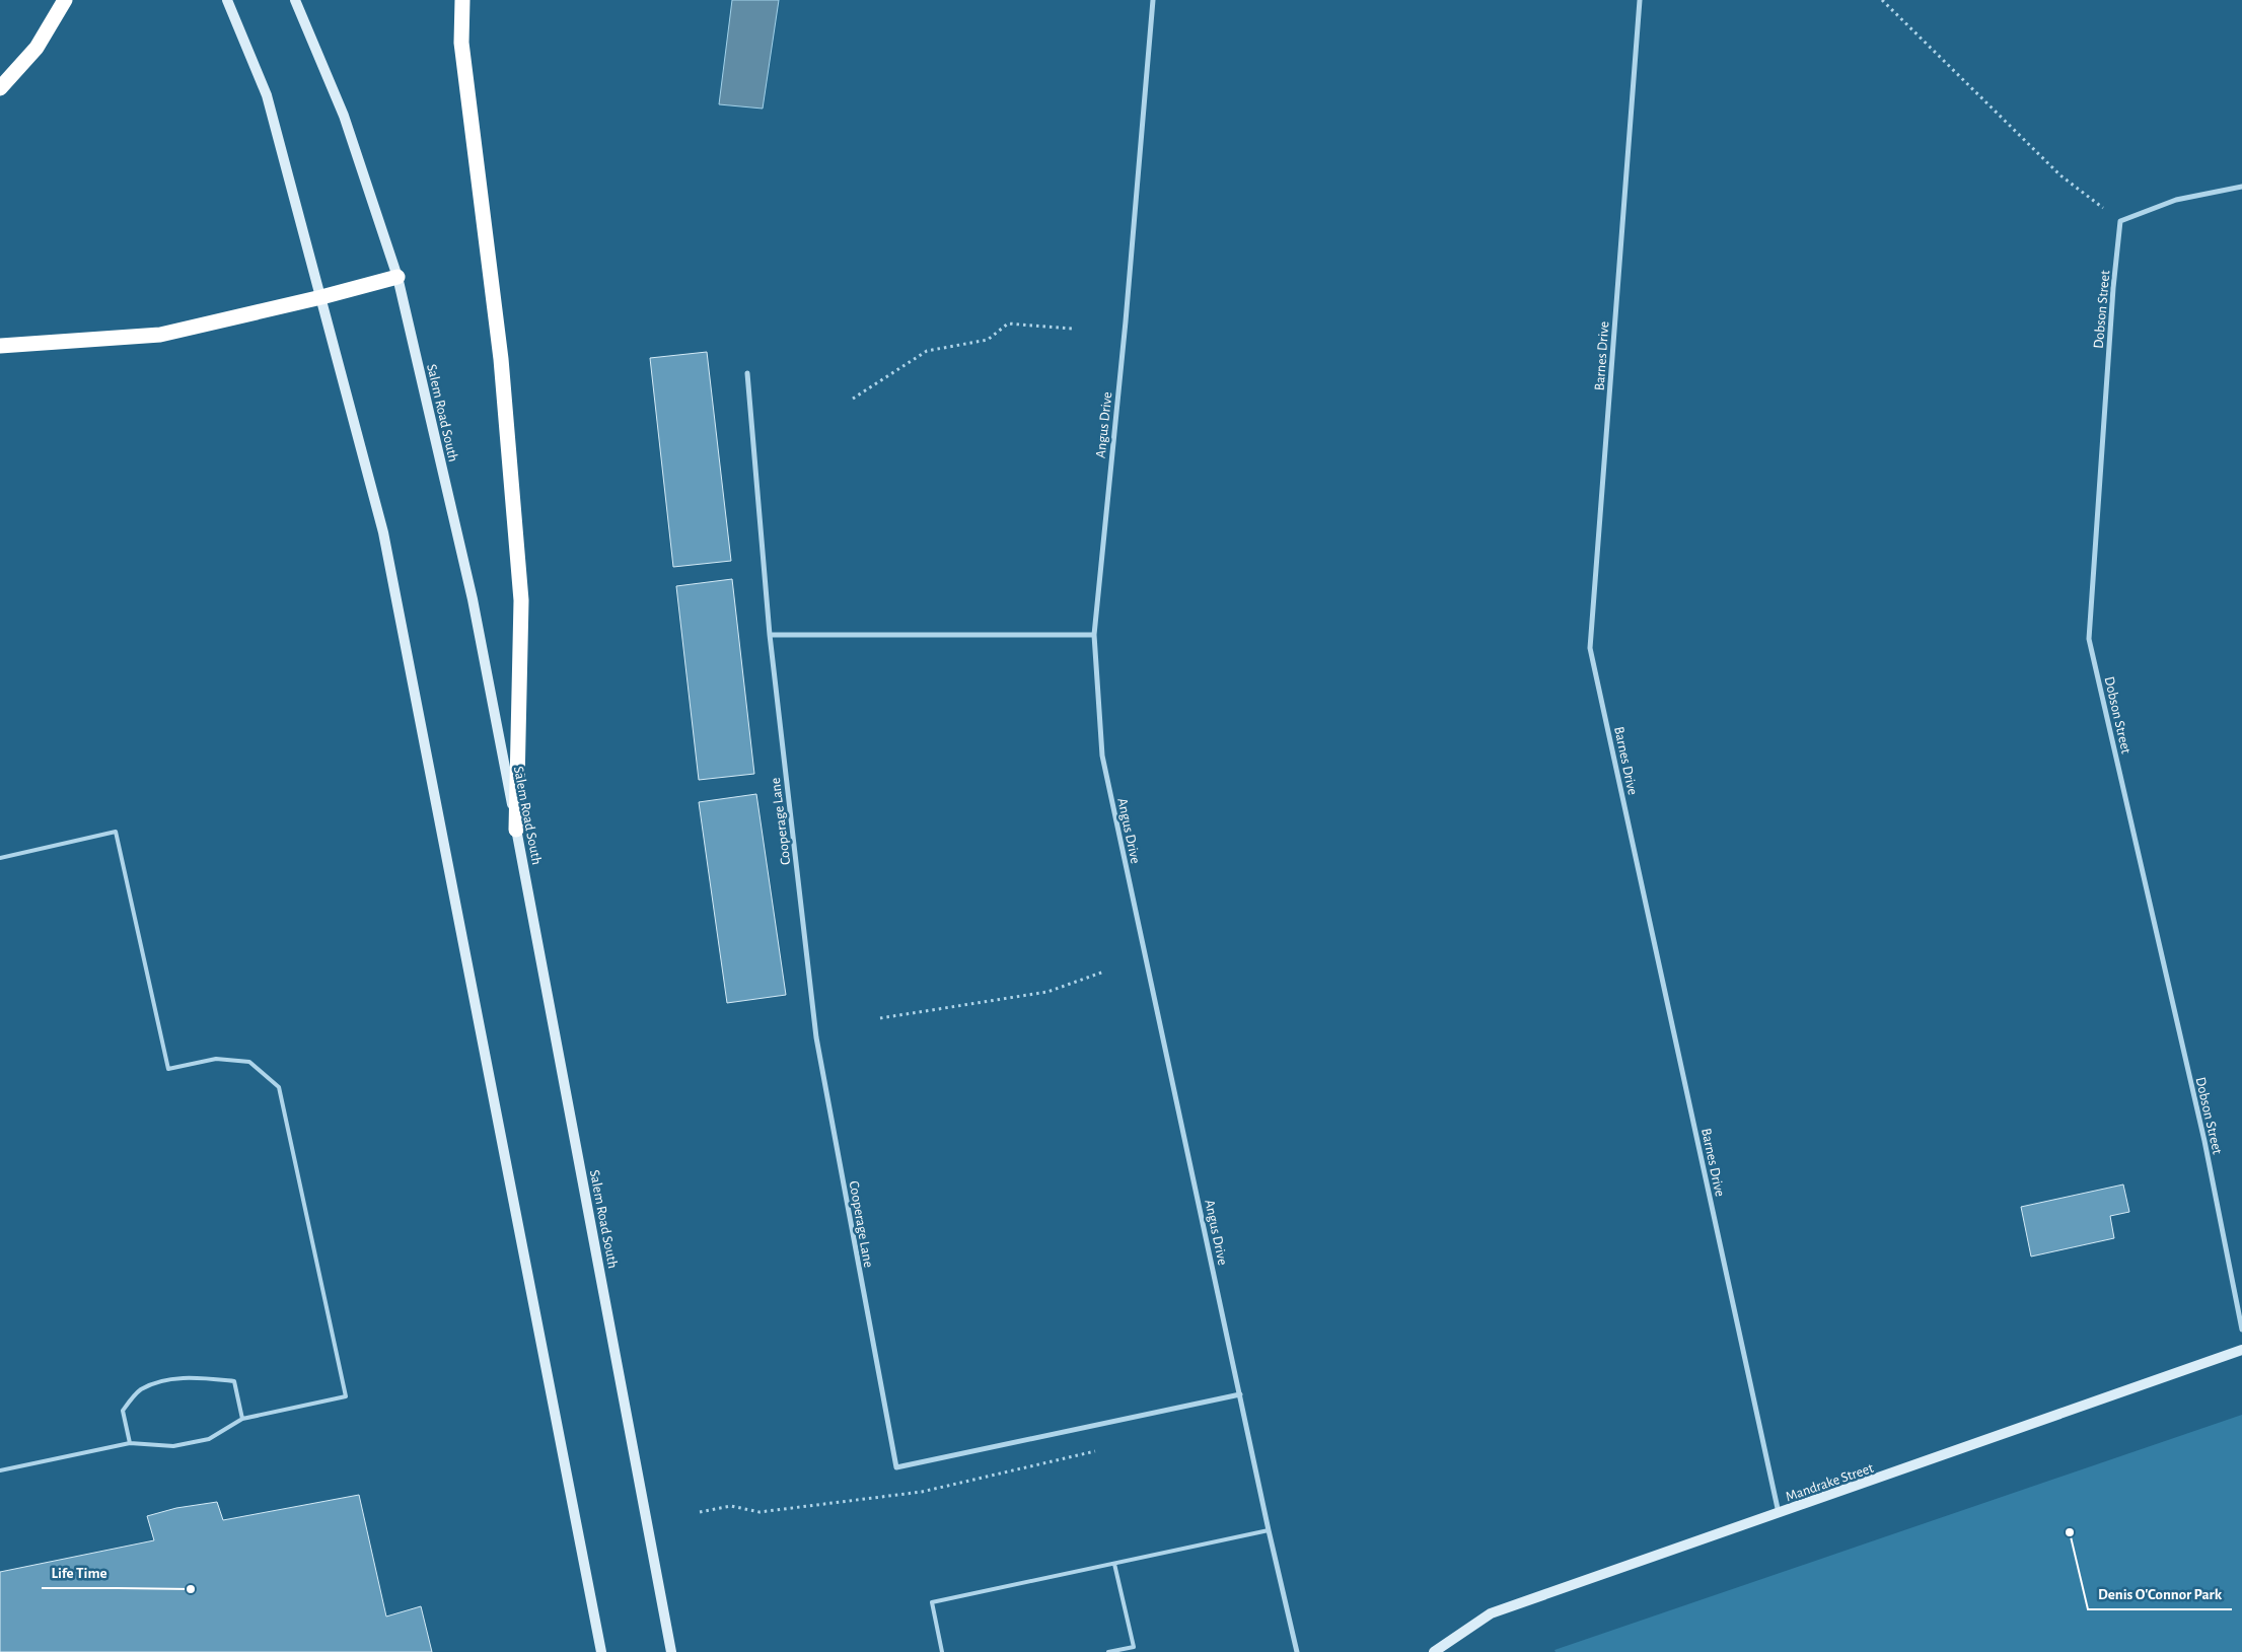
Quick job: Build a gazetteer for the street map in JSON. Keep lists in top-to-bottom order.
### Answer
{
  "streets": {
    "main road": ["Salem Road South", "Mandrake Street"],
    "street": [
      "Dobson Street",
      "Barnes Drive",
      "Angus Drive",
      "Cooperage Lane"
    ]
  },
  "crossings": [
    ["Barnes Drive", "Mandrake Street"],
    ["Angus Drive", "Cooperage Lane"]
  ],
  "places": ["Denis O'Connor Park", "Life Time"]
}
